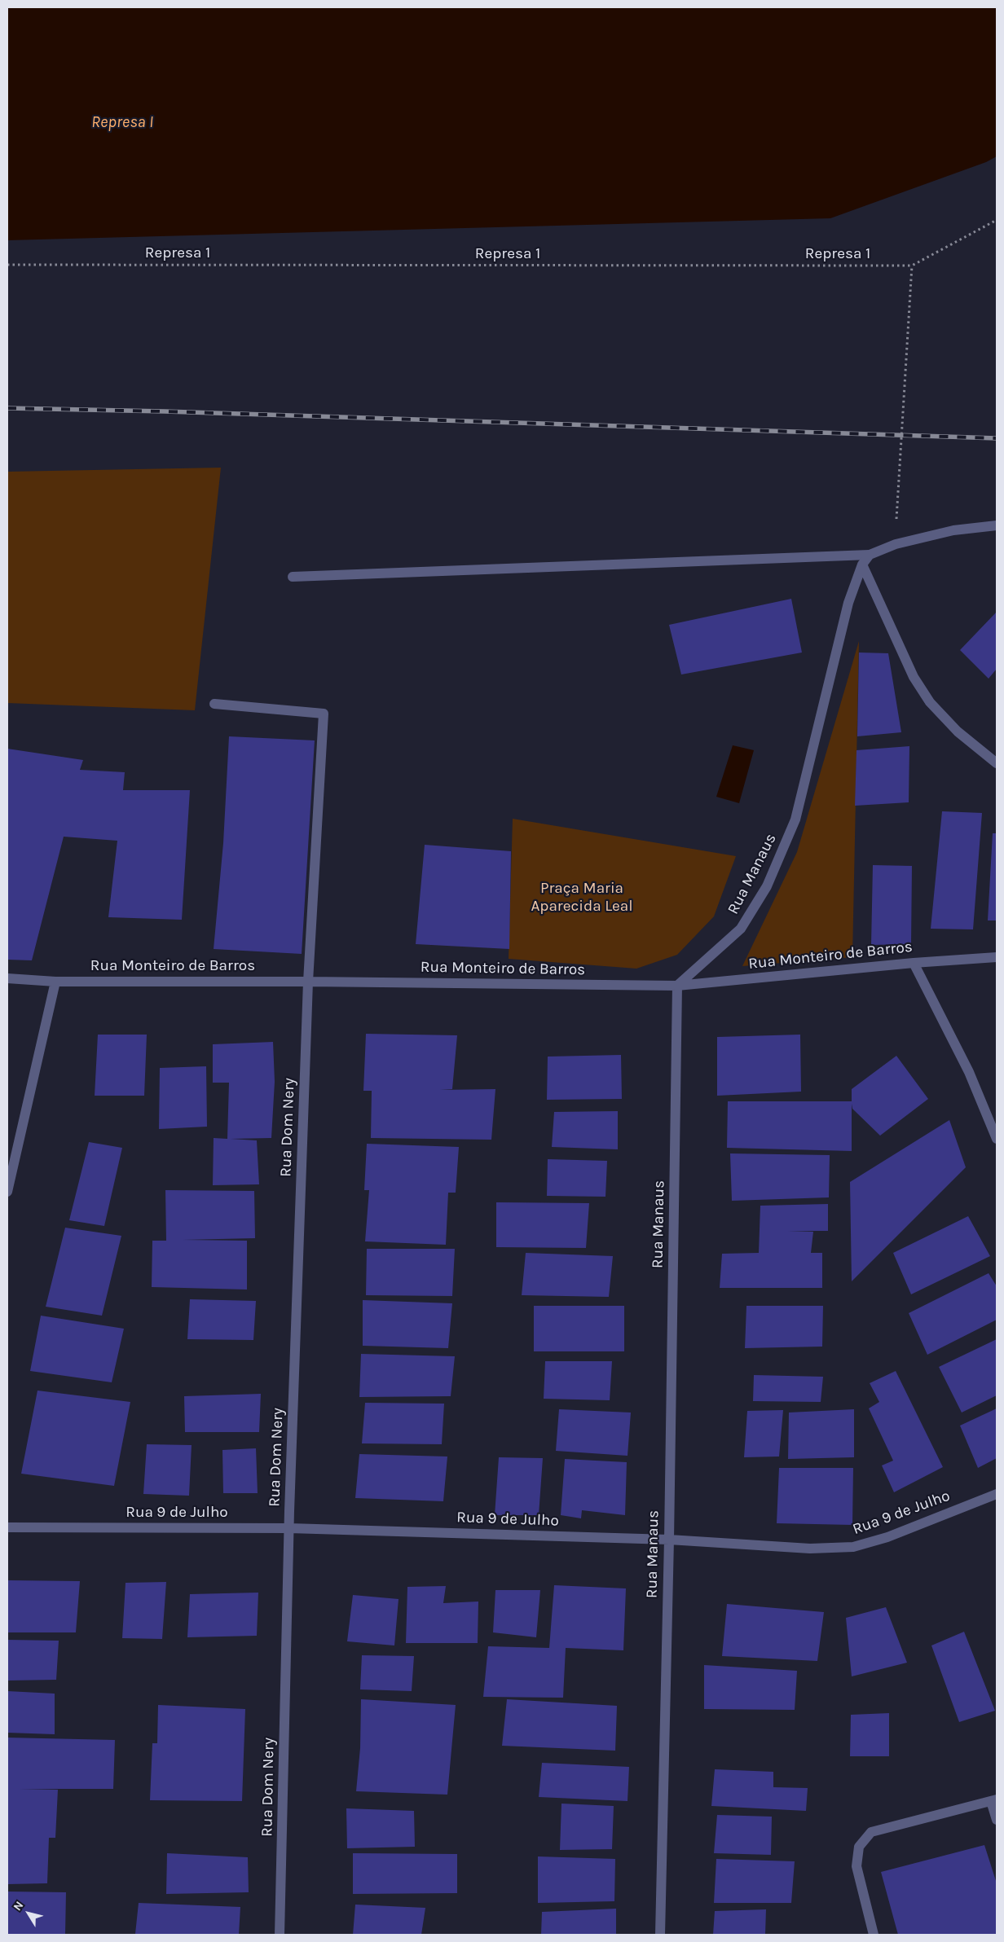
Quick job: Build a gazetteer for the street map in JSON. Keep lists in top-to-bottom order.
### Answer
{
  "streets": {
    "street": [
      "Rua Manaus",
      "Rua Monteiro de Barros",
      "Rua Dom Nery",
      "Rua 9 de Julho"
    ],
    "path": ["Represa 1"]
  },
  "crossings": [
    ["Rua Manaus", "Rua Monteiro de Barros"],
    ["Rua Manaus", "Rua 9 de Julho"],
    ["Rua Monteiro de Barros", "Rua Dom Nery"],
    ["Rua Dom Nery", "Rua 9 de Julho"]
  ],
  "water": ["Represa I"],
  "parks": ["Praça Maria Aparecida Leal"],
  "north": "top left"
}
